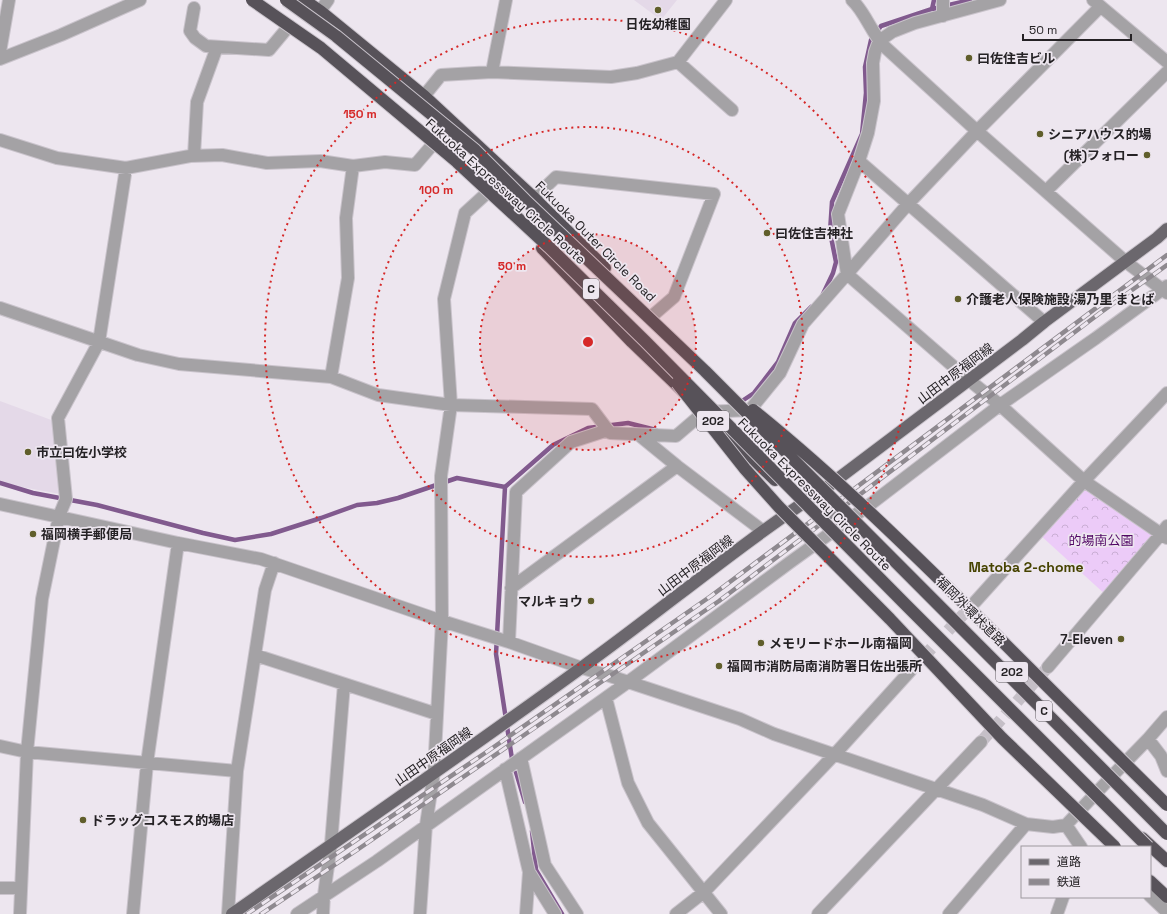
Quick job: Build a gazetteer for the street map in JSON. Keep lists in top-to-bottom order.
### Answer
{
  "streets": {
    "highway": [
      "Fukuoka Expressway Circle Route",
      "Fukuoka Outer Circle Road",
      "C",
      "202",
      "福岡外環状道路"
    ],
    "main road": ["山田中原福岡線"]
  },
  "crossings": [
    ["Fukuoka Expressway Circle Route", "202"],
    ["Fukuoka Outer Circle Road", "山田中原福岡線"],
    ["Fukuoka Outer Circle Road", "福岡外環状道路"],
    ["山田中原福岡線", "202"]
  ],
  "districts": ["Matoba 2-chome"],
  "parks": ["的場南公園"],
  "places": [
    "日佐幼稚園",
    "曰佐住吉ビル",
    "シニアハウス的場",
    "(株)フォロー",
    "曰佐住吉神社",
    "介護老人保険施設 湯乃里 まとば",
    "市立曰佐小学校",
    "福岡横手郵便局",
    "マルキョウ",
    "7-Eleven",
    "メモリードホール南福岡",
    "福岡市消防局南消防署日佐出張所",
    "ドラッグコスモス的場店"
  ],
  "legend": ["道路", "鉄道"],
  "scale_bar": "50 m",
  "rings": ["150 m", "100 m", "50 m"]
}
